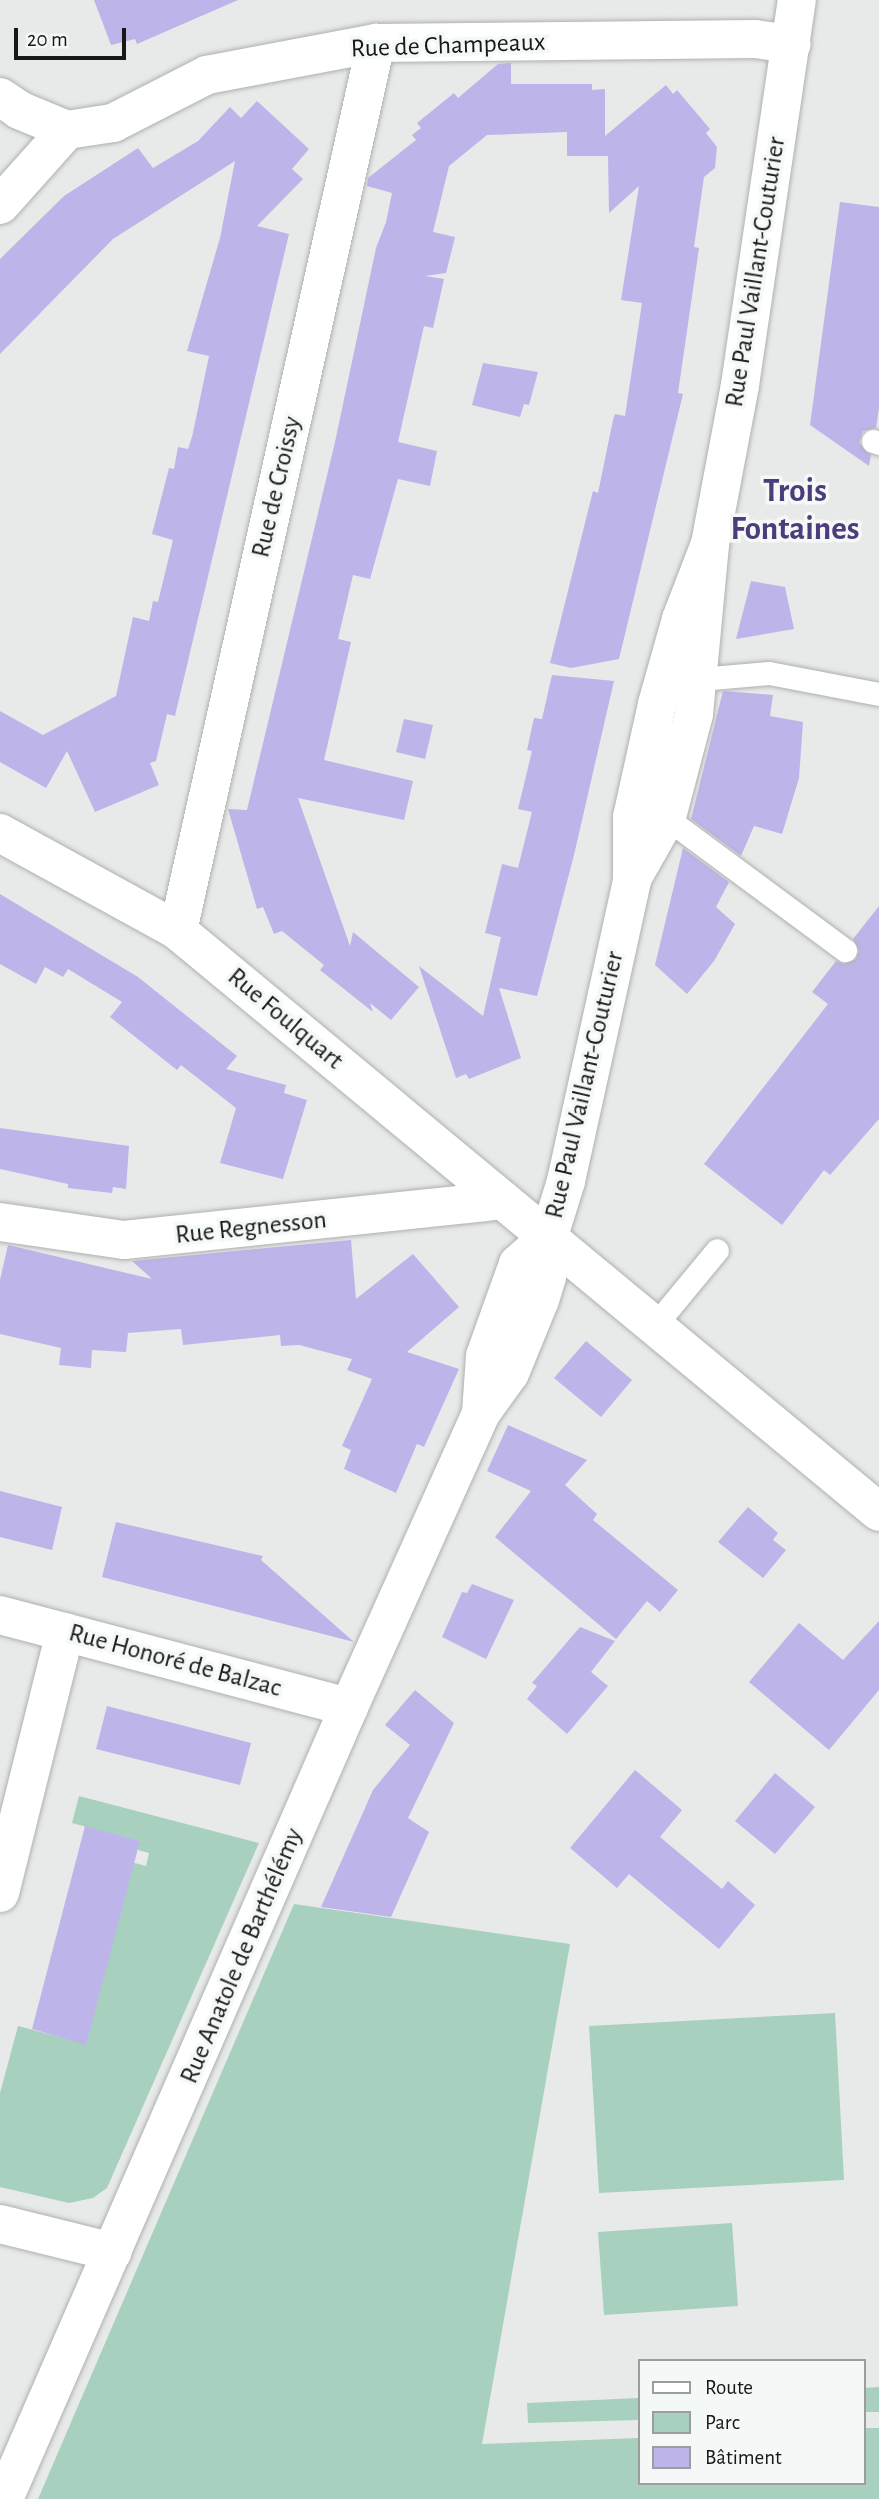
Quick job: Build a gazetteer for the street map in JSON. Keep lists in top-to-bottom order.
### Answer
{
  "streets": {
    "street": [
      "Rue de Champeaux",
      "Rue Paul Vaillant-Couturier",
      "Rue de Croissy",
      "Rue Foulquart",
      "Rue Regnesson",
      "Rue Honoré de Balzac",
      "Rue Anatole de Barthélémy"
    ]
  },
  "crossings": [
    ["Rue de Champeaux", "Rue Paul Vaillant-Couturier"],
    ["Rue de Champeaux", "Rue de Croissy"],
    ["Rue Paul Vaillant-Couturier", "Rue Foulquart"],
    ["Rue Paul Vaillant-Couturier", "Rue Anatole de Barthélémy"],
    ["Rue de Croissy", "Rue Foulquart"],
    ["Rue Foulquart", "Rue Regnesson"],
    ["Rue Foulquart", "Rue Anatole de Barthélémy"],
    ["Rue Honoré de Balzac", "Rue Anatole de Barthélémy"]
  ],
  "districts": ["Trois Fontaines"],
  "legend": ["Route", "Parc", "Bâtiment"],
  "scale_bar": "20 m"
}
